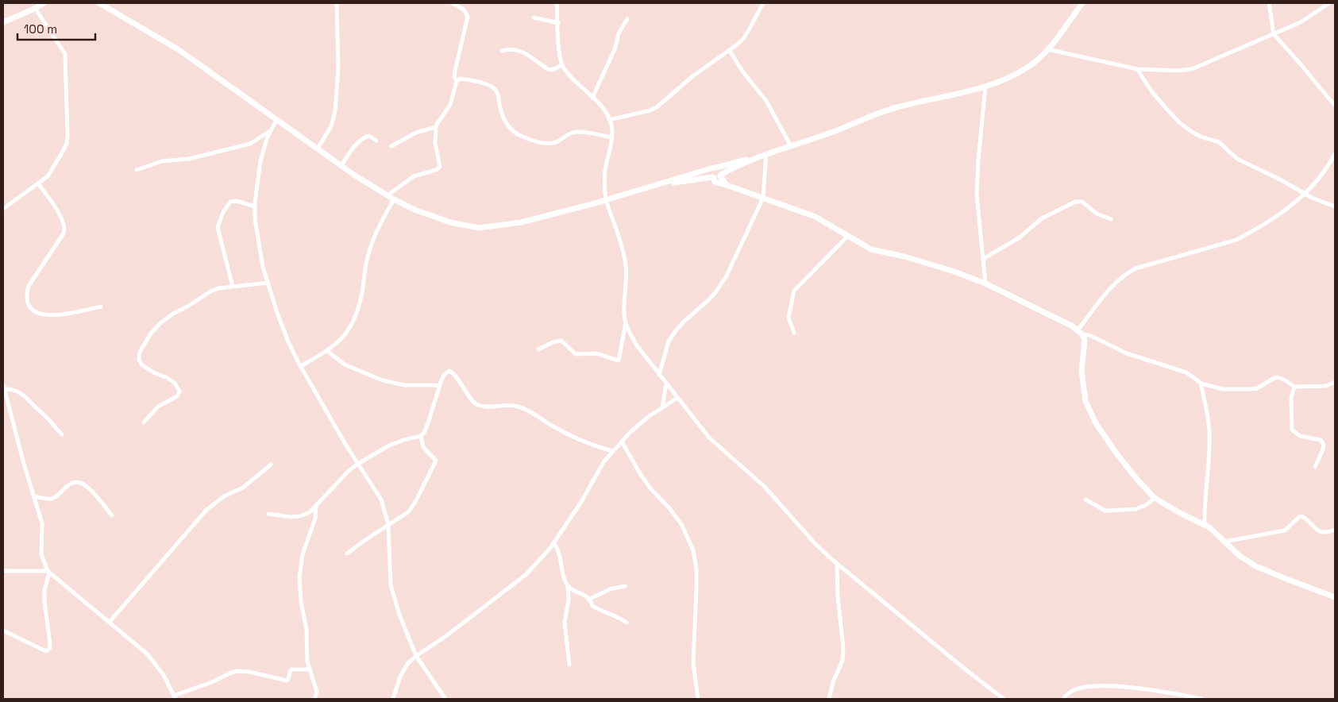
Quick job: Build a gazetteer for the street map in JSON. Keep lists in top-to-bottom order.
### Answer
{
  "scale_bar": "100 m"
}
